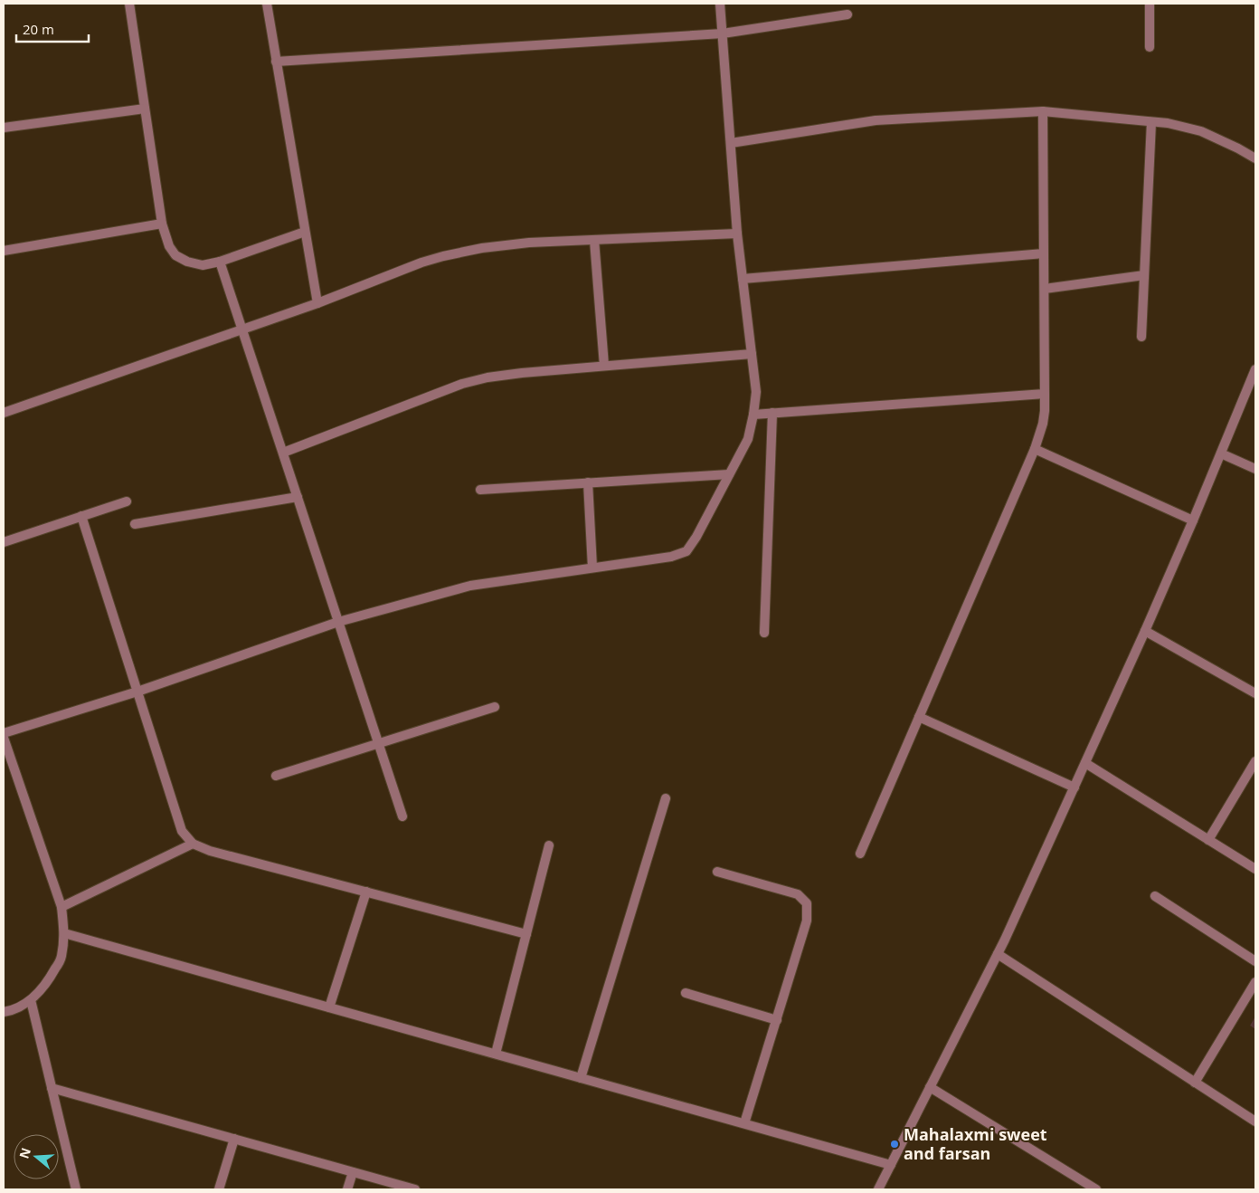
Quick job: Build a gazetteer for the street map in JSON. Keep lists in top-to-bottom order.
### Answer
{
  "places": ["Mahalaxmi sweet and farsan"],
  "scale_bar": "20 m",
  "north": "left"
}
